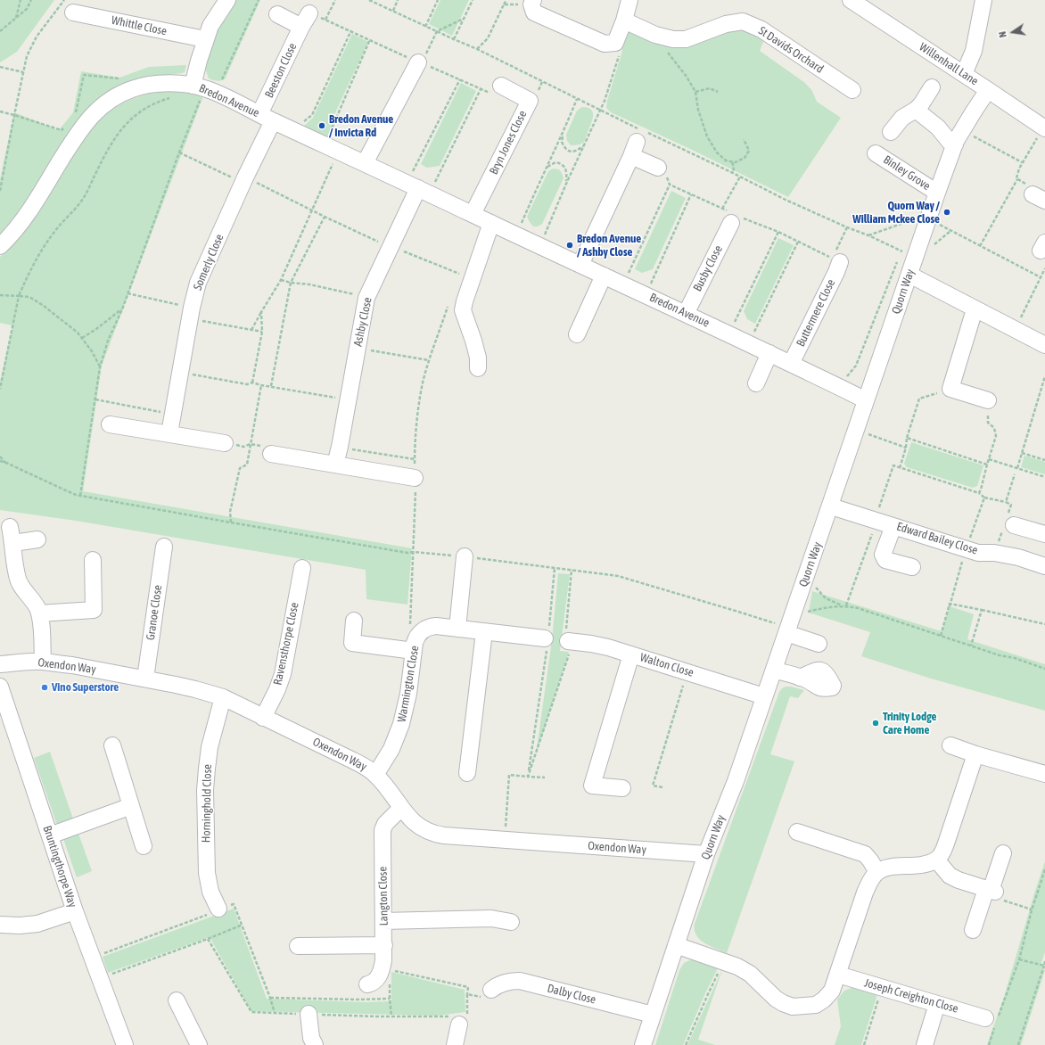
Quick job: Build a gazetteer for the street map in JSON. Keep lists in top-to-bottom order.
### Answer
{
  "streets": {
    "street": [
      "Whittle Close",
      "St Davids Orchard",
      "Willenhall Lane",
      "Beeston Close",
      "Bredon Avenue",
      "Bryn Jones Close",
      "Binley Grove",
      "Somerly Close",
      "Busby Close",
      "Quorn Way",
      "Buttermere Close",
      "Ashby Close",
      "Edward Bailey Close",
      "Granoe Close",
      "Ravensthorpe Close",
      "Walton Close",
      "Oxendon Way",
      "Warmington Close",
      "Horninghold Close",
      "Bruntingthorpe Way",
      "Langton Close",
      "Dalby Close",
      "Joseph Creighton Close"
    ]
  },
  "crossings": [
    ["Willenhall Lane", "Quorn Way"],
    ["Beeston Close", "Bredon Avenue"],
    ["Beeston Close", "Somerly Close"],
    ["Bredon Avenue", "Bryn Jones Close"],
    ["Bredon Avenue", "Somerly Close"],
    ["Bredon Avenue", "Busby Close"],
    ["Bredon Avenue", "Quorn Way"],
    ["Bredon Avenue", "Buttermere Close"],
    ["Bredon Avenue", "Ashby Close"],
    ["Binley Grove", "Quorn Way"],
    ["Quorn Way", "Edward Bailey Close"],
    ["Quorn Way", "Walton Close"],
    ["Quorn Way", "Oxendon Way"],
    ["Quorn Way", "Dalby Close"],
    ["Granoe Close", "Oxendon Way"],
    ["Ravensthorpe Close", "Oxendon Way"],
    ["Oxendon Way", "Warmington Close"],
    ["Oxendon Way", "Horninghold Close"],
    ["Oxendon Way", "Langton Close"]
  ],
  "places": [
    "Bredon Avenue / Invicta Rd",
    "Quorn Way / William Mckee Close",
    "Bredon Avenue / Ashby Close",
    "Vino Superstore",
    "Trinity Lodge Care Home"
  ],
  "north": "left"
}
